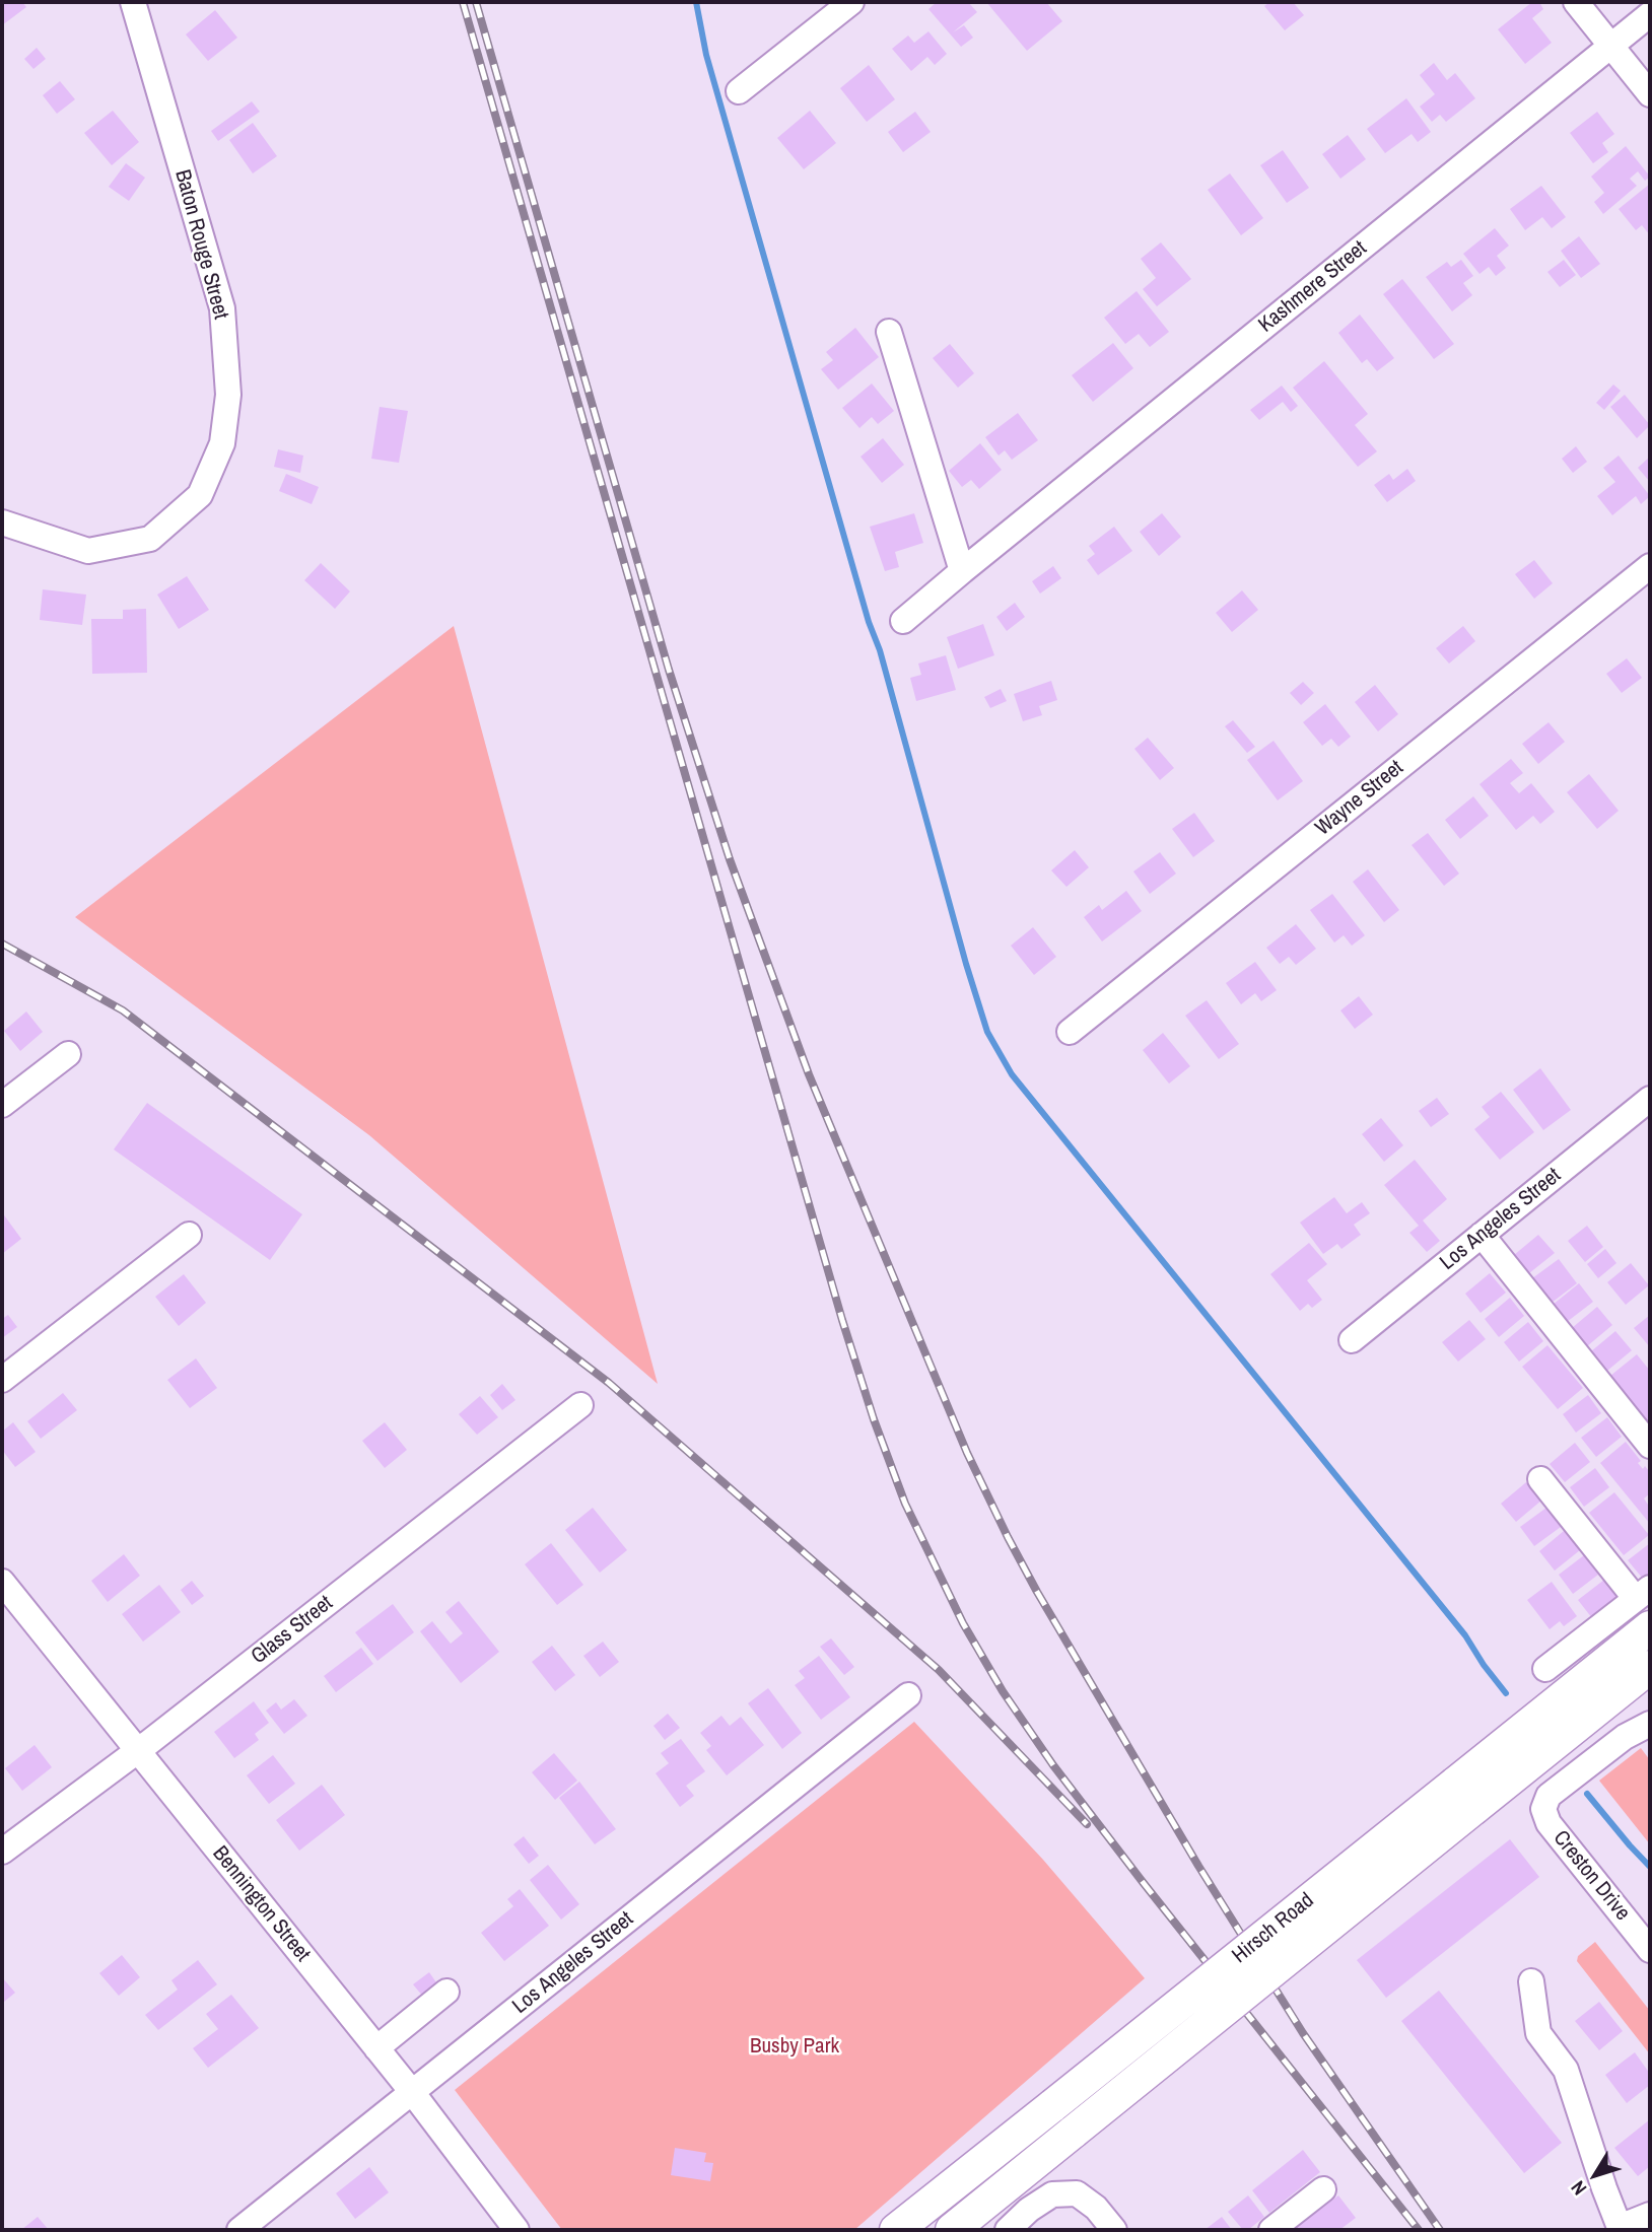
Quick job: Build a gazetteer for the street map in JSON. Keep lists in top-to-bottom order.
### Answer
{
  "streets": {
    "main road": ["Hirsch Road"],
    "street": [
      "Baton Rouge Street",
      "Kashmere Street",
      "Wayne Street",
      "Los Angeles Street",
      "Glass Street",
      "Creston Drive",
      "Bennington Street"
    ]
  },
  "crossings": [
    ["Los Angeles Street", "Bennington Street"],
    ["Glass Street", "Bennington Street"]
  ],
  "parks": ["Busby Park"],
  "north": "bottom left"
}
